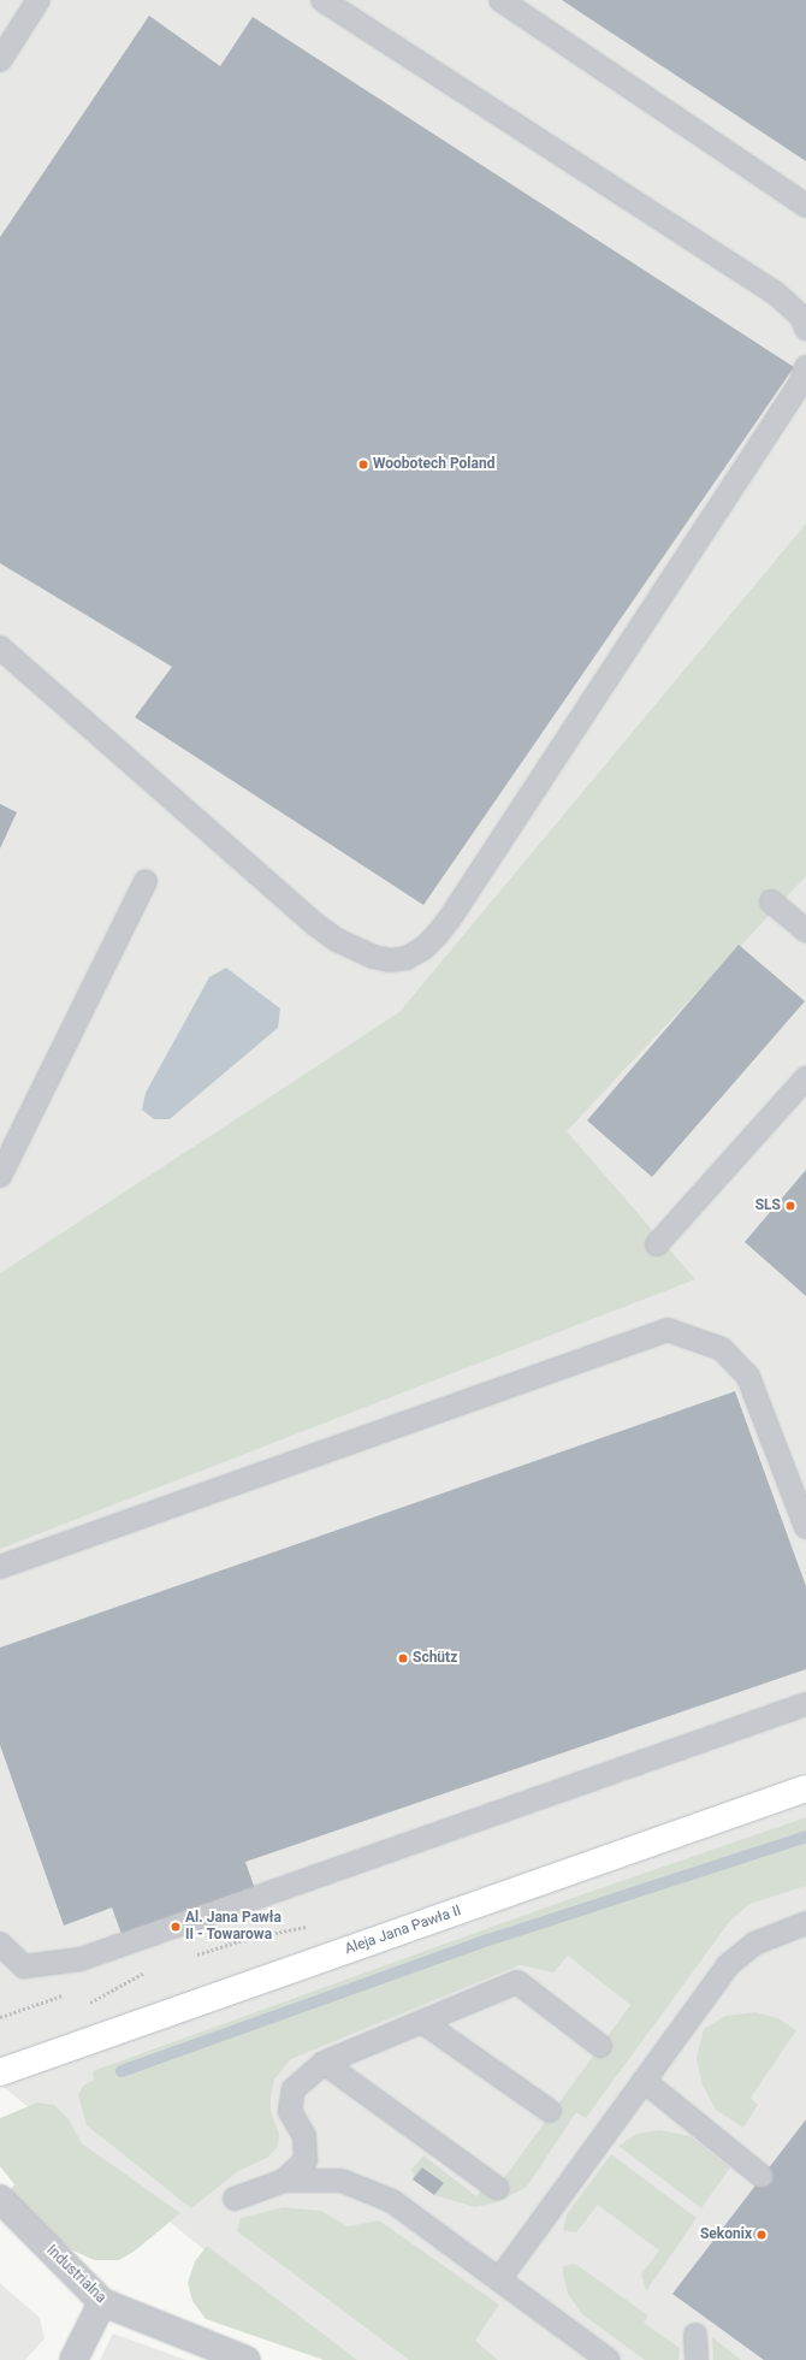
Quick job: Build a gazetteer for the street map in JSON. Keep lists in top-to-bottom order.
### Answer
{
  "streets": {
    "street": ["Aleja Jana Pawła II", "Industrialna"]
  },
  "places": [
    "Woobotech Poland",
    "SLS",
    "Schütz",
    "Al. Jana Pawła II - Towarowa",
    "Sekonix"
  ]
}
